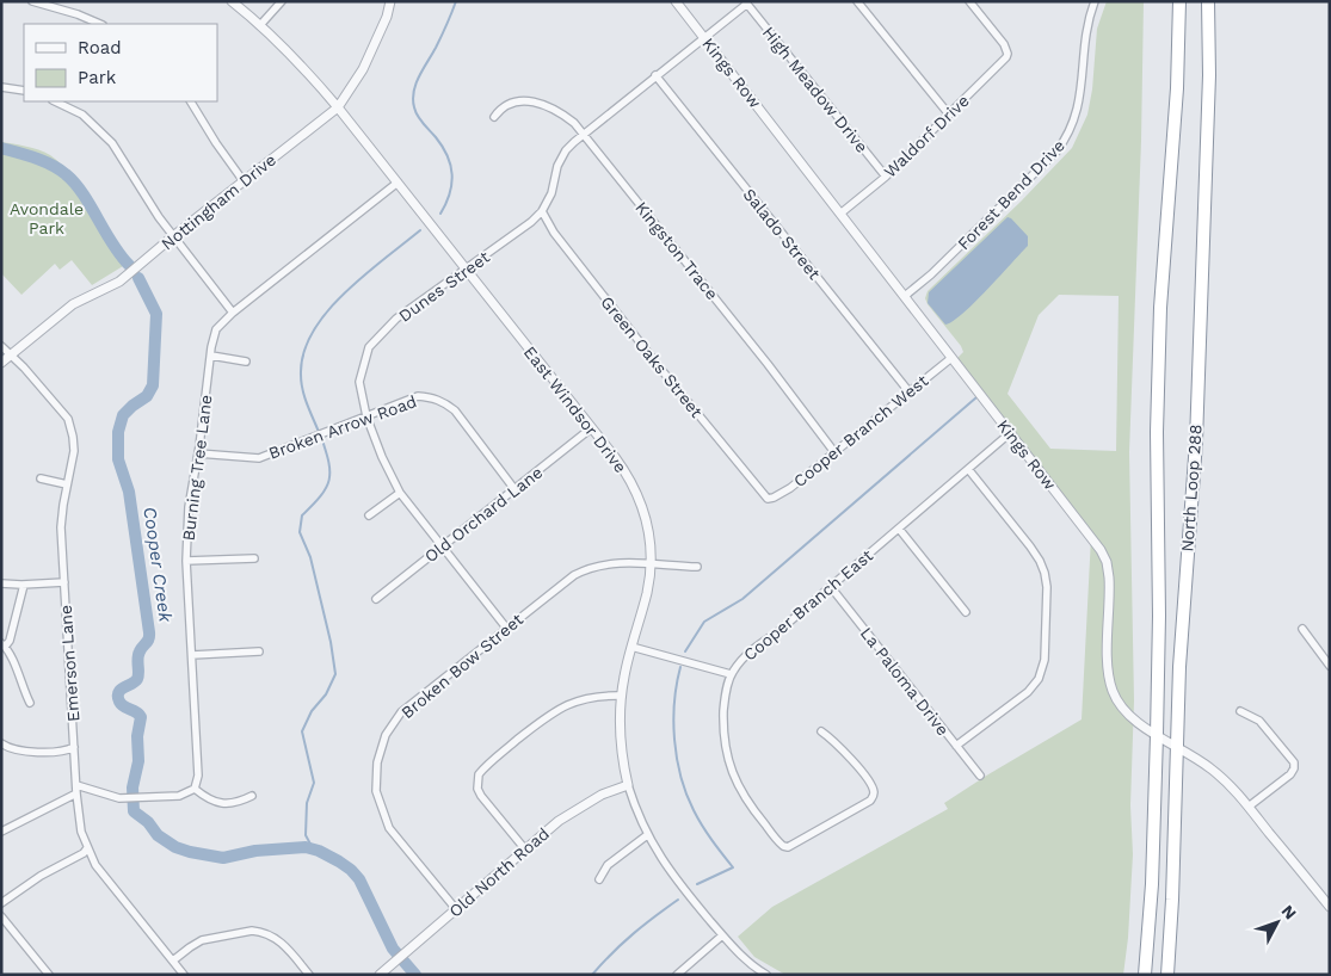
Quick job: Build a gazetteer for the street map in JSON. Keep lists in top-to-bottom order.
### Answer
{
  "streets": {
    "highway": ["North Loop 288"],
    "street": [
      "Kings Row",
      "High Meadow Drive",
      "Waldorf Drive",
      "Forest Bend Drive",
      "Nottingham Drive",
      "Salado Street",
      "Kingston Trace",
      "Dunes Street",
      "Green Oaks Street",
      "East Windsor Drive",
      "Broken Arrow Road",
      "Cooper Branch West",
      "Burning Tree Lane",
      "Old Orchard Lane",
      "Cooper Branch East",
      "Emerson Lane",
      "Broken Bow Street",
      "La Paloma Drive",
      "Old North Road"
    ]
  },
  "crossings": [
    ["Kings Row", "Waldorf Drive"],
    ["Kings Row", "Forest Bend Drive"],
    ["Kings Row", "Dunes Street"],
    ["Kings Row", "Cooper Branch West"],
    ["Kings Row", "North Loop 288"],
    ["Kings Row", "Cooper Branch East"],
    ["High Meadow Drive", "Waldorf Drive"],
    ["High Meadow Drive", "Dunes Street"],
    ["Nottingham Drive", "East Windsor Drive"],
    ["Nottingham Drive", "Emerson Lane"],
    ["Salado Street", "Dunes Street"],
    ["Salado Street", "Cooper Branch West"],
    ["Kingston Trace", "Dunes Street"],
    ["Kingston Trace", "Cooper Branch West"],
    ["Dunes Street", "Green Oaks Street"],
    ["Dunes Street", "East Windsor Drive"],
    ["Dunes Street", "Broken Arrow Road"],
    ["Dunes Street", "Old Orchard Lane"],
    ["Dunes Street", "Broken Bow Street"],
    ["Green Oaks Street", "Cooper Branch West"],
    ["East Windsor Drive", "Burning Tree Lane"],
    ["East Windsor Drive", "Old Orchard Lane"],
    ["East Windsor Drive", "Broken Bow Street"],
    ["East Windsor Drive", "Old North Road"],
    ["Broken Arrow Road", "Burning Tree Lane"],
    ["Broken Arrow Road", "Old Orchard Lane"],
    ["Cooper Branch East", "La Paloma Drive"],
    ["Broken Bow Street", "Old North Road"]
  ],
  "water": ["Cooper Creek"],
  "parks": ["Avondale Park"],
  "legend": ["Road", "Park"],
  "north": "top right"
}
